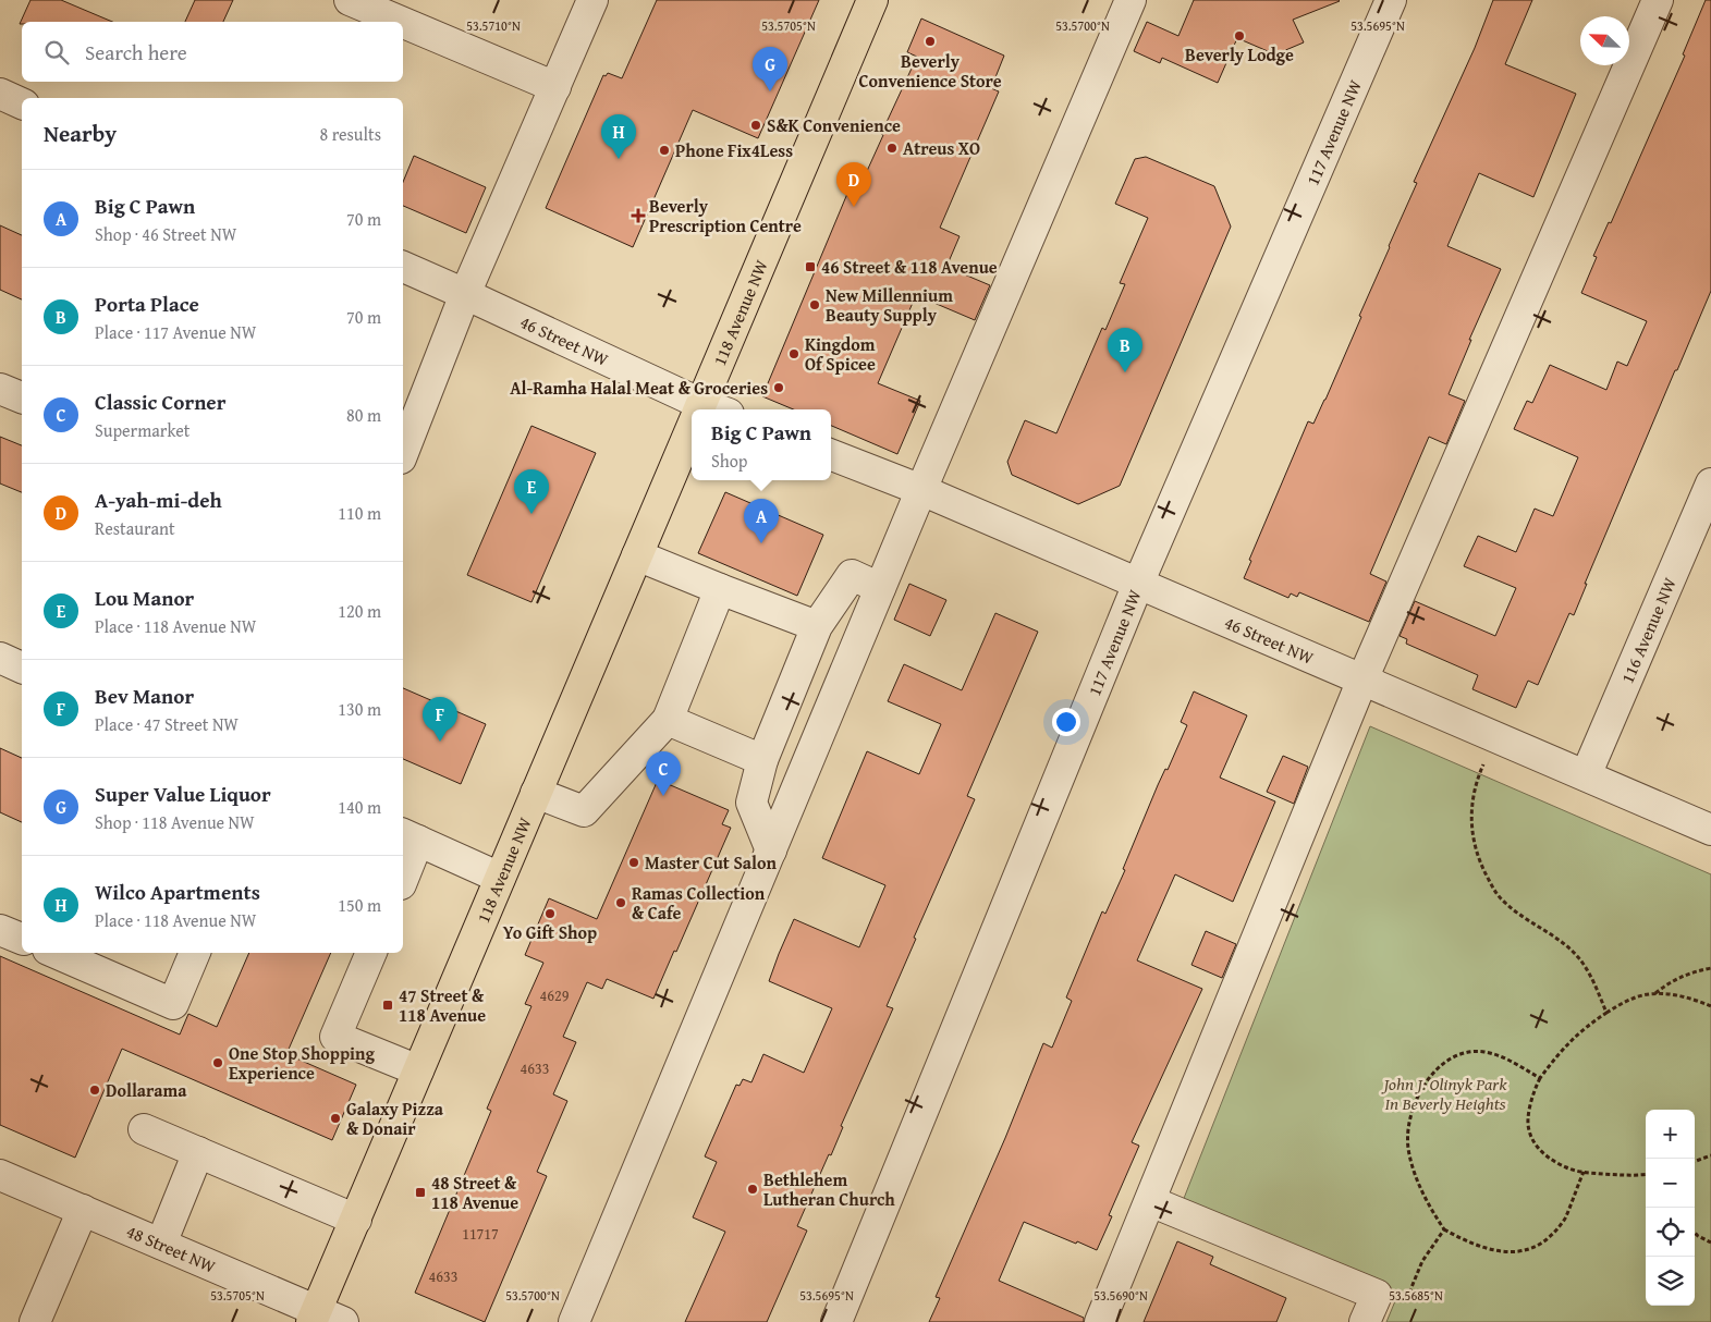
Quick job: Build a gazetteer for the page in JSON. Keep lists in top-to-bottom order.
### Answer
{
  "streets": {
    "main road": ["118 Avenue NW"],
    "street": [
      "117 Avenue NW",
      "46 Street NW",
      "116 Avenue NW",
      "48 Street NW"
    ]
  },
  "crossings": [
    ["117 Avenue NW", "46 Street NW"],
    ["118 Avenue NW", "48 Street NW"],
    ["46 Street NW", "116 Avenue NW"]
  ],
  "parks": ["John J. Olinyk Park In Beverly Heights"],
  "places": {
    "other": [
      "Beverly Lodge",
      "Beverly Convenience Store",
      "S&K Convenience",
      "Atreus XO",
      "Phone Fix4Less",
      "New Millennium Beauty Supply",
      "Kingdom Of Spicee",
      "Al-Ramha Halal Meat & Groceries",
      "Master Cut Salon",
      "Ramas Collection & Cafe",
      "Yo Gift Shop",
      "One Stop Shopping Experience",
      "Dollarama",
      "Galaxy Pizza & Donair",
      "Bethlehem Lutheran Church"
    ],
    "health": ["Beverly Prescription Centre"],
    "transit": ["46 Street & 118 Avenue", "47 Street & 118 Avenue", "48 Street & 118 Avenue"]
  },
  "house_numbers": [
    "4629",
    "4633",
    "11717",
    "4633"
  ],
  "north": "top left",
  "page": {
    "search": "Search here",
    "pins": [
      "G",
      "H",
      "D",
      "B",
      "E",
      "A",
      "F",
      "C"
    ],
    "heading": ["Nearby", "8 results"],
    "list": [
      {
        "mark": "A",
        "name": "Big C Pawn",
        "note": "Shop · 46 Street NW",
        "value": "70 m"
      },
      {
        "mark": "B",
        "name": "Porta Place",
        "note": "Place · 117 Avenue NW",
        "value": "70 m"
      },
      {
        "mark": "C",
        "name": "Classic Corner",
        "note": "Supermarket",
        "value": "80 m"
      },
      {
        "mark": "D",
        "name": "A-yah-mi-deh",
        "note": "Restaurant",
        "value": "110 m"
      },
      {
        "mark": "E",
        "name": "Lou Manor",
        "note": "Place · 118 Avenue NW",
        "value": "120 m"
      },
      {
        "mark": "F",
        "name": "Bev Manor",
        "note": "Place · 47 Street NW",
        "value": "130 m"
      },
      {
        "mark": "G",
        "name": "Super Value Liquor",
        "note": "Shop · 118 Avenue NW",
        "value": "140 m"
      },
      {
        "mark": "H",
        "name": "Wilco Apartments",
        "note": "Place · 118 Avenue NW",
        "value": "150 m"
      }
    ],
    "popup": ["Big C Pawn", "Shop"],
    "map_buttons": ["+", "−"]
  },
  "coordinates": [
    "53.5710°N",
    "53.5705°N",
    "53.5700°N",
    "53.5695°N",
    "53.5690°N",
    "53.5685°N"
  ]
}
